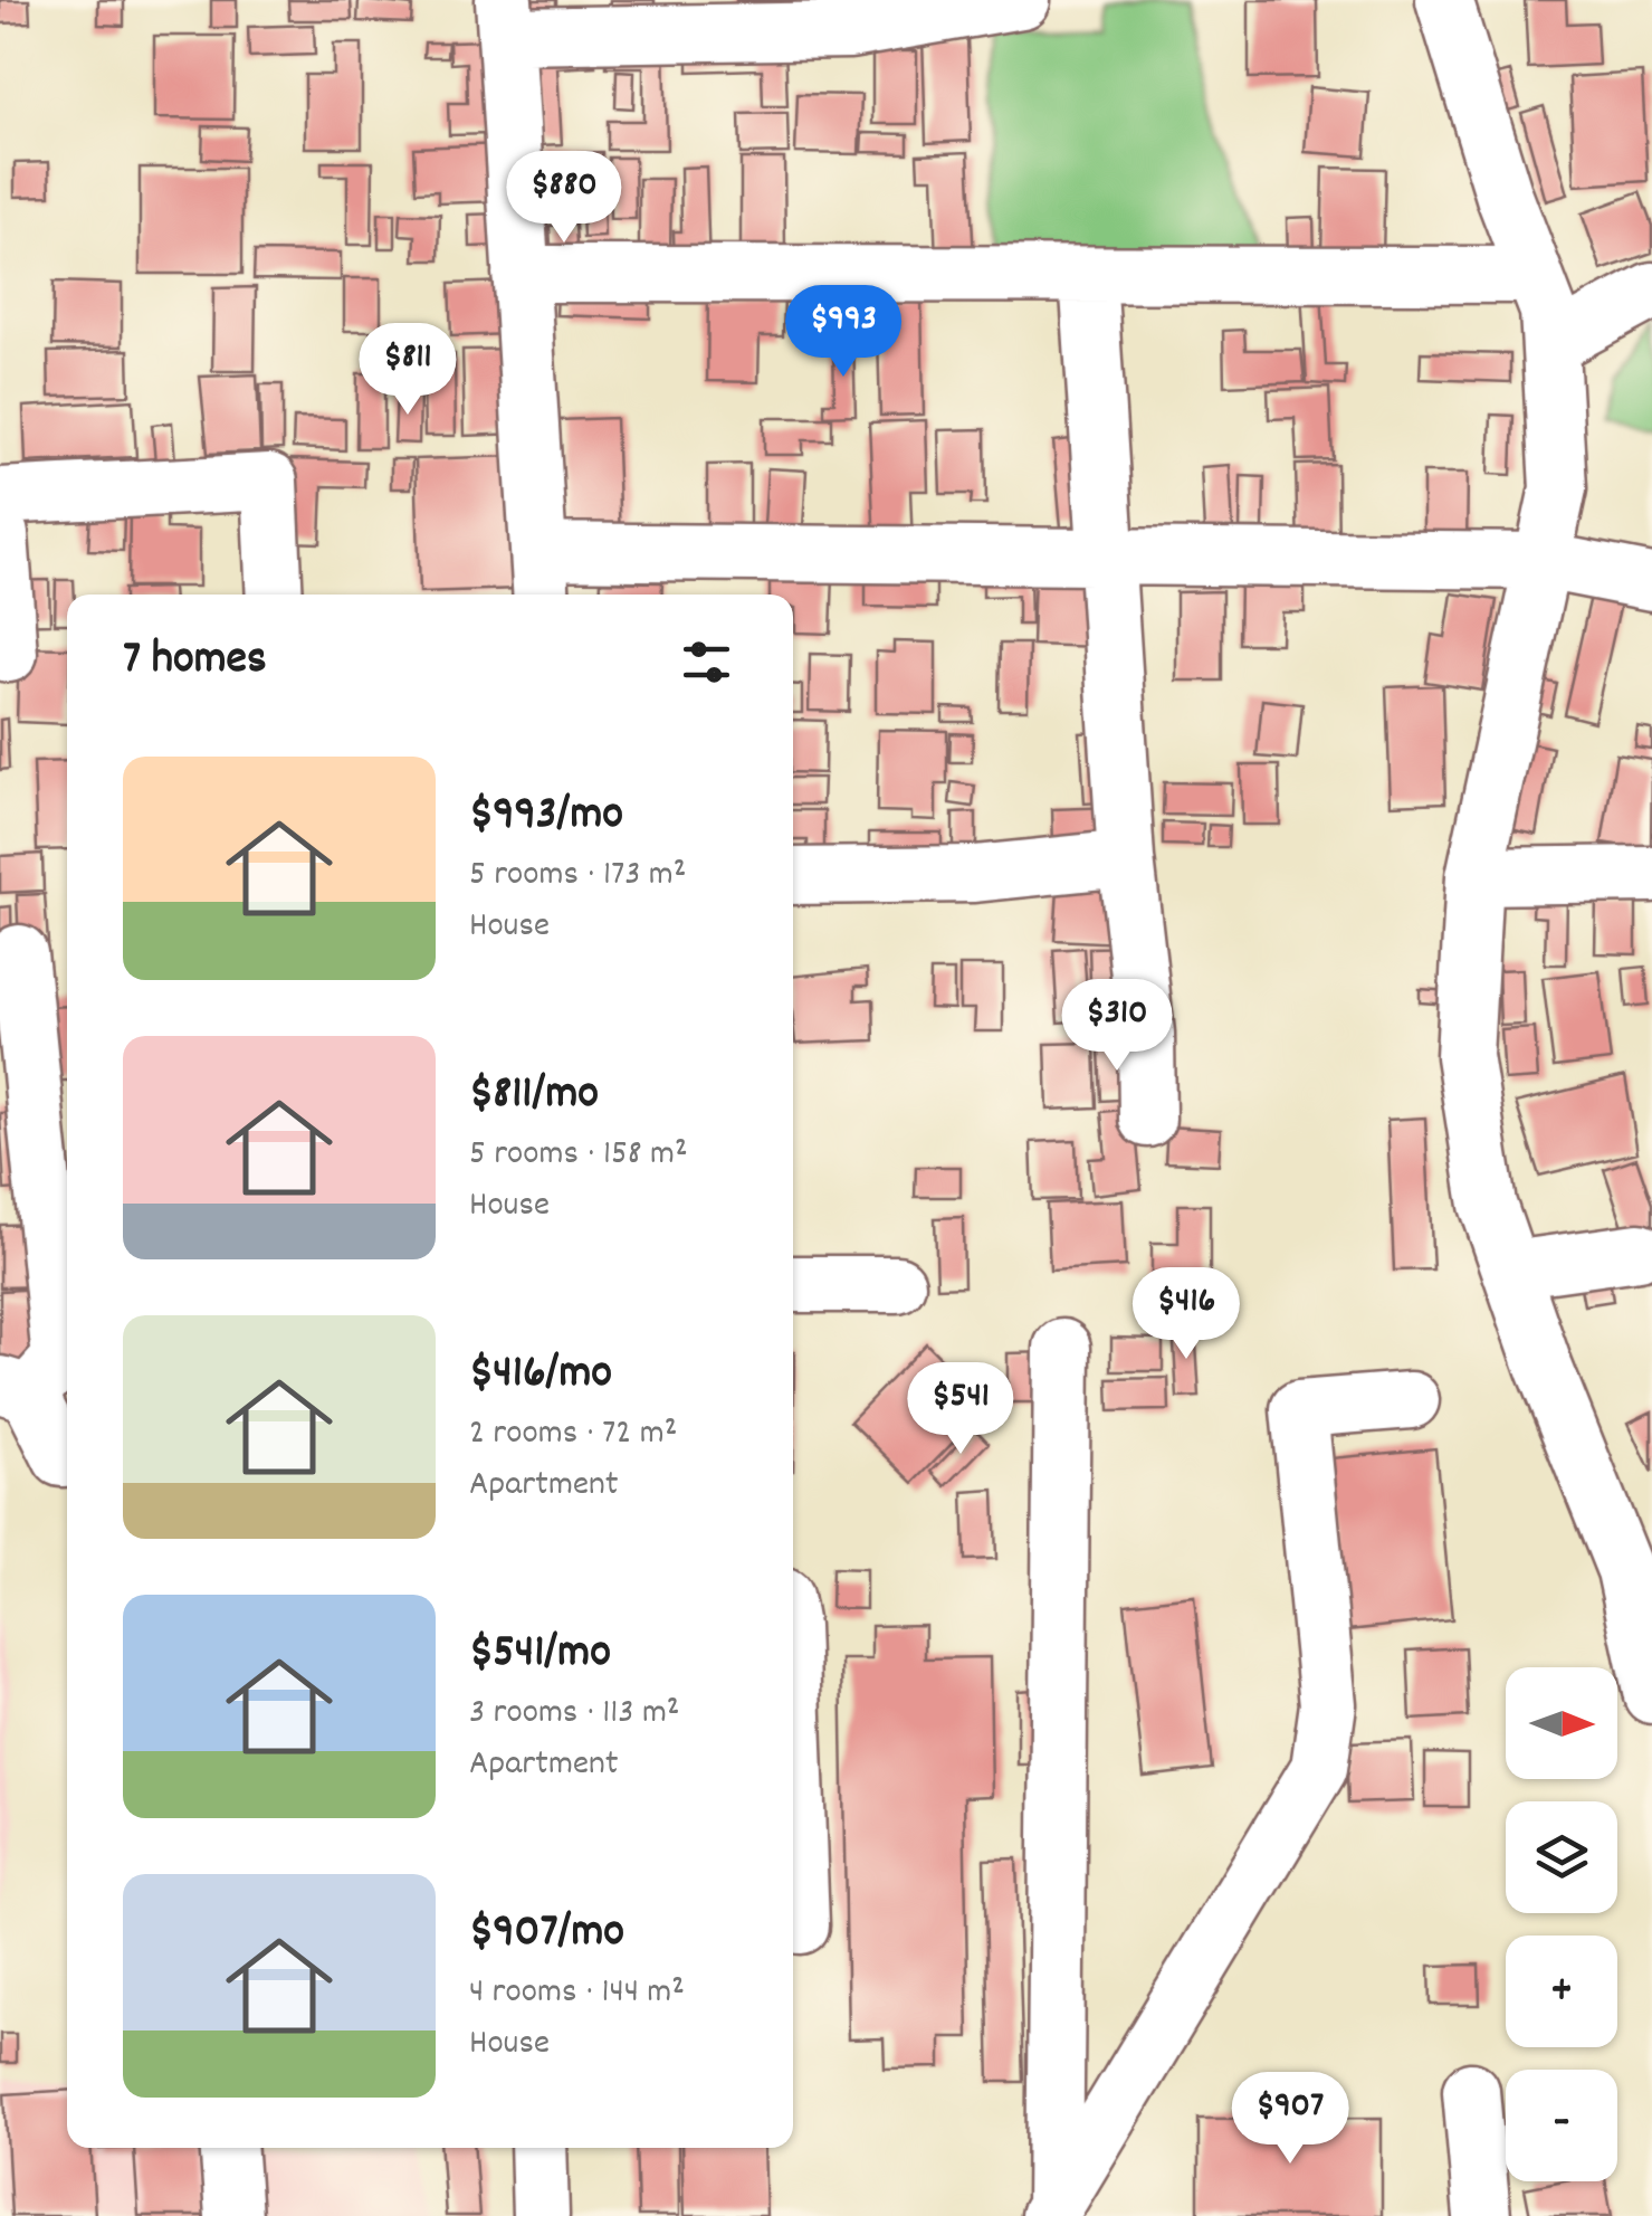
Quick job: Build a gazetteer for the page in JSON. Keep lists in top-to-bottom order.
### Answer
{
  "north": "right",
  "page": {
    "price": [
      "$880",
      "$993",
      "$811",
      "$310",
      "$416",
      "$541",
      "$907"
    ],
    "heading": "7 homes",
    "list": [
      {
        "name": "$993/mo",
        "note": "5 rooms · 173 m² · House"
      },
      {
        "name": "$811/mo",
        "note": "5 rooms · 158 m² · House"
      },
      {
        "name": "$416/mo",
        "note": "2 rooms · 72 m² · Apartment"
      },
      {
        "name": "$541/mo",
        "note": "3 rooms · 113 m² · Apartment"
      },
      {
        "name": "$907/mo",
        "note": "4 rooms · 144 m² · House"
      }
    ],
    "map_buttons": ["+", "−"]
  }
}
